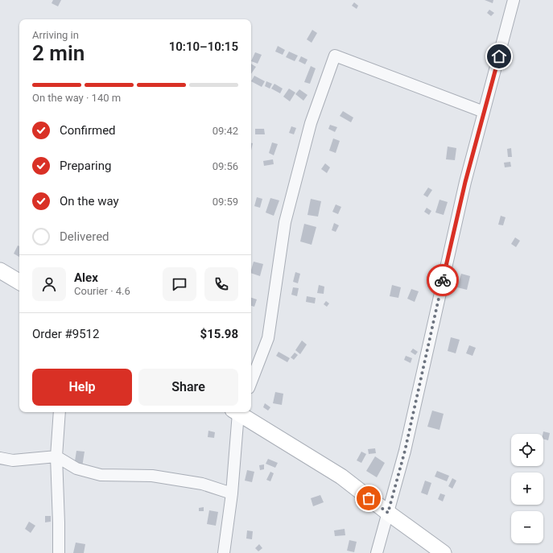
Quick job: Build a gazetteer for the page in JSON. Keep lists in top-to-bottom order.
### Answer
{
  "page": {
    "heading": ["2 min", "Arriving in", "10:10–10:15"],
    "panel": [
      "Alex",
      "Courier · 4.6",
      "Order #9512",
      "$15.98"
    ],
    "bar": "On the way · 140 m",
    "list": [
      ["Confirmed", "09:42"],
      ["Preparing", "09:56"],
      ["On the way", "09:59"],
      "Delivered"
    ],
    "buttons": ["Help", "Share"],
    "map_buttons": ["+", "−"]
  }
}
